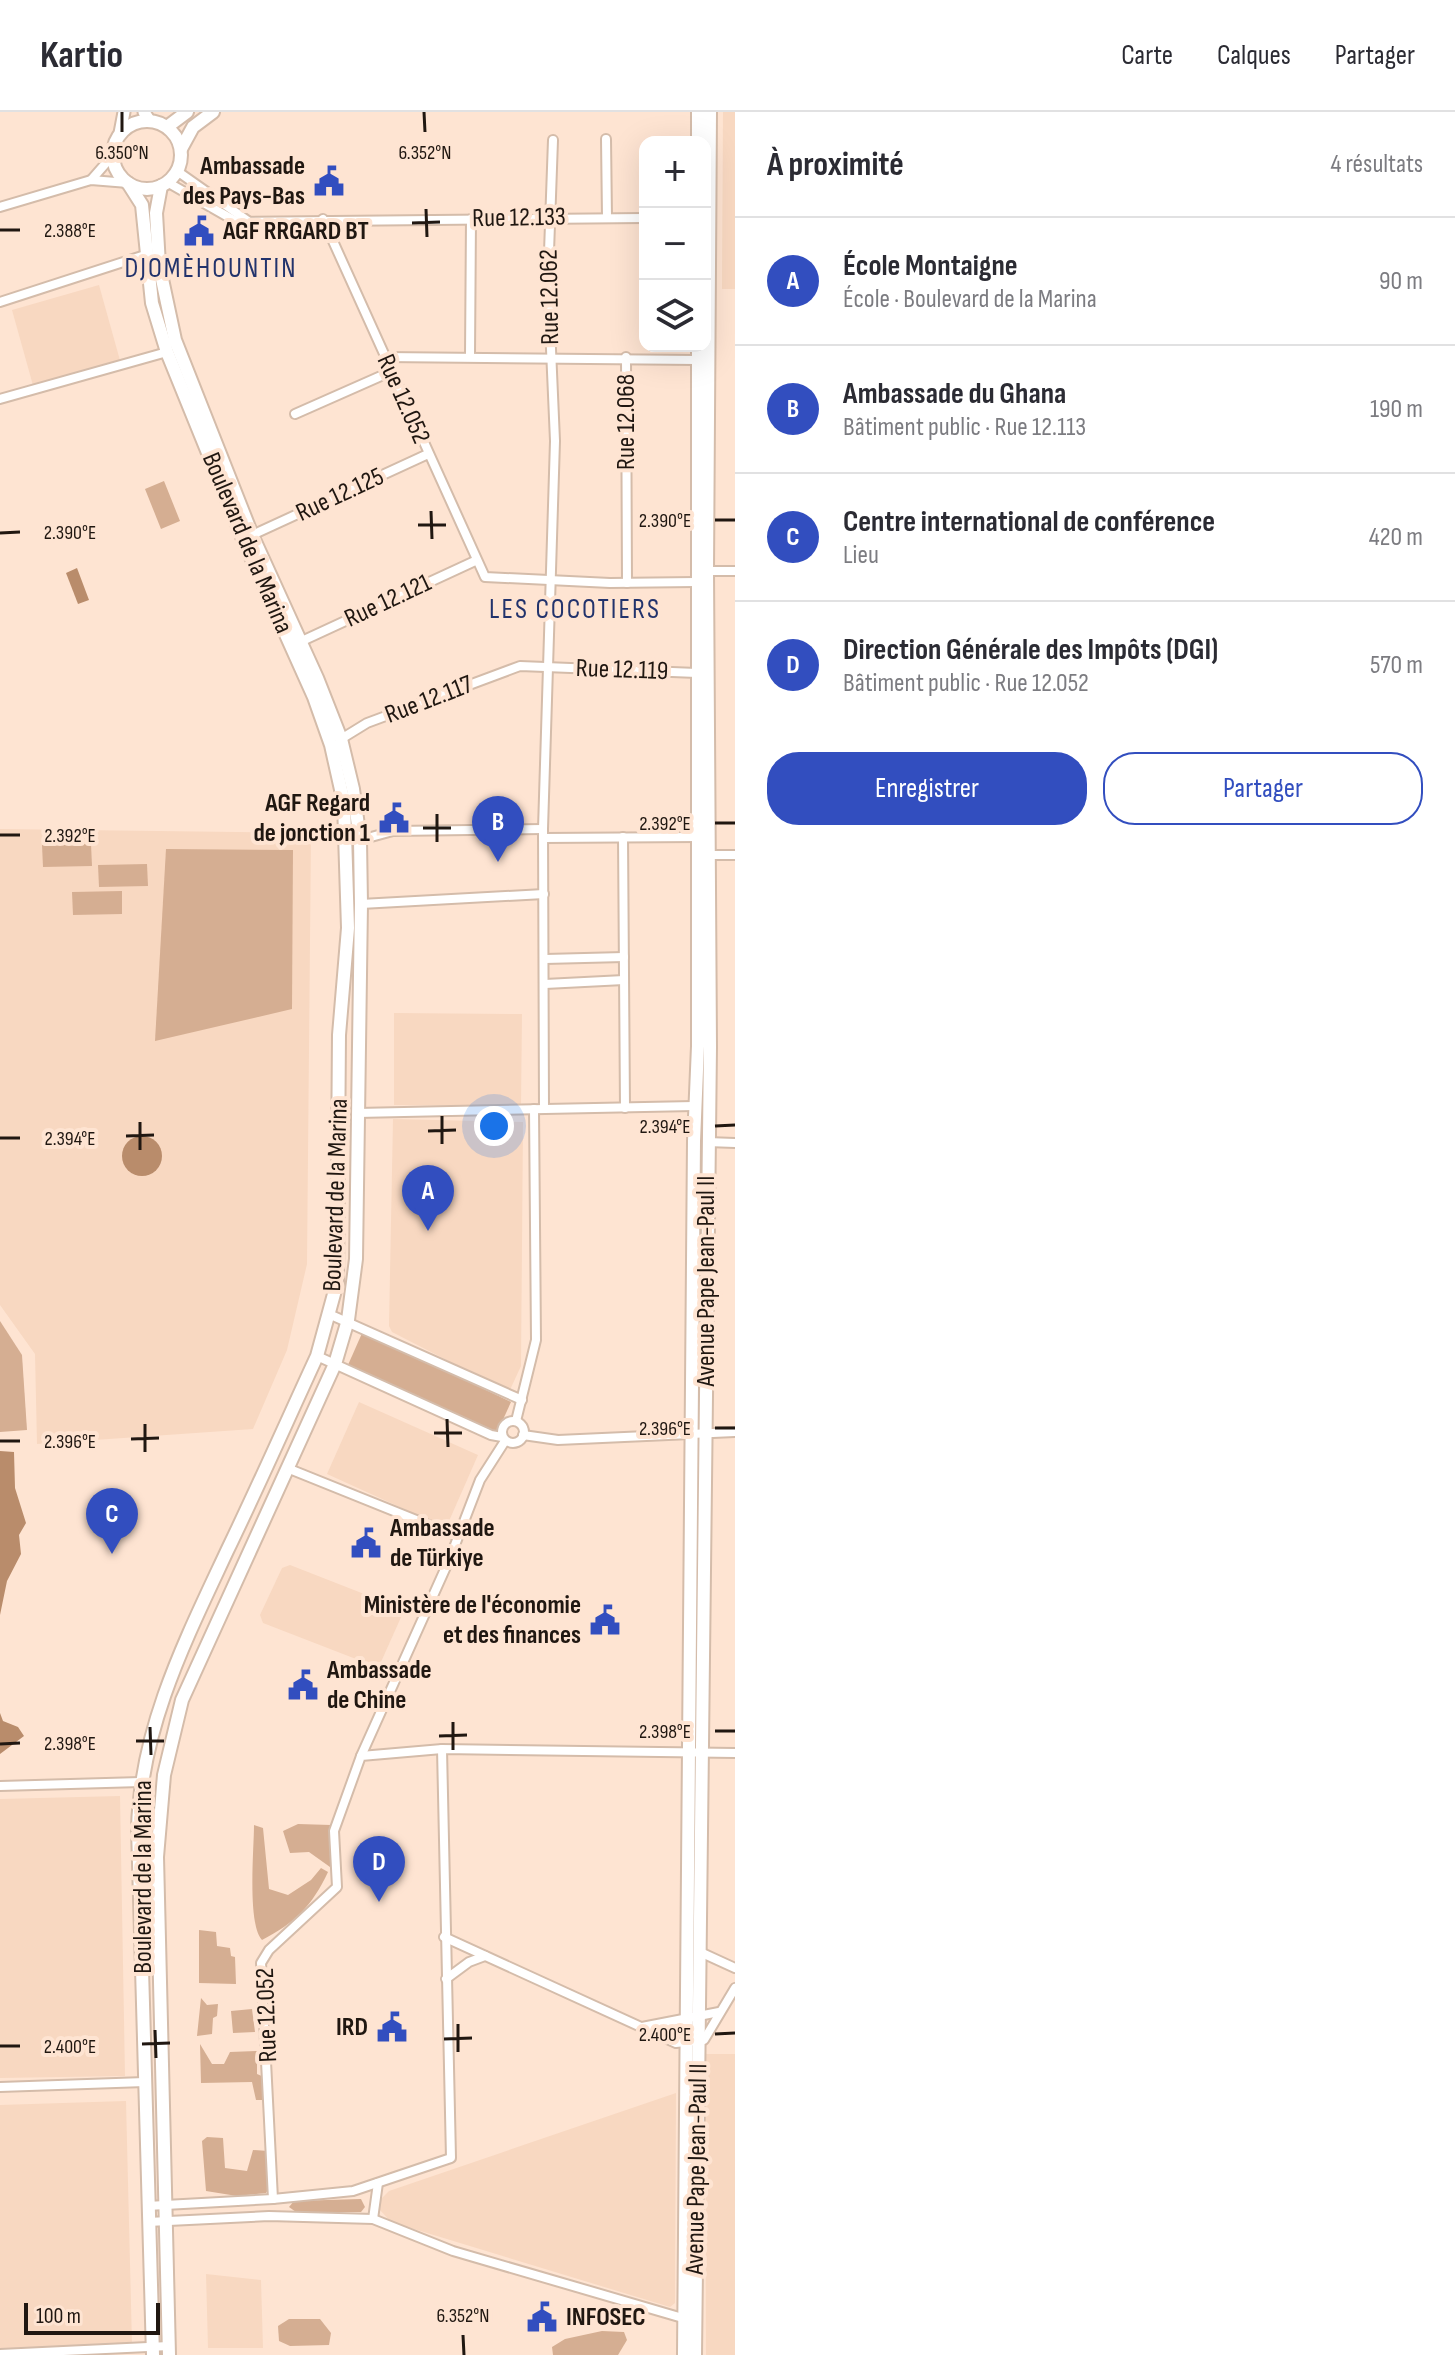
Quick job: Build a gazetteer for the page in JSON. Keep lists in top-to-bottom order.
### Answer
{
  "streets": {
    "main road": ["Boulevard de la Marina", "Avenue Pape Jean-Paul II"],
    "street": [
      "Rue 12.133",
      "Rue 12.062",
      "Rue 12.052",
      "Rue 12.068",
      "Rue 12.125",
      "Rue 12.121",
      "Rue 12.119",
      "Rue 12.117"
    ]
  },
  "crossings": [
    ["Rue 12.133", "Rue 12.062"],
    ["Rue 12.133", "Rue 12.052"],
    ["Rue 12.133", "Boulevard de la Marina"],
    ["Rue 12.062", "Rue 12.052"],
    ["Rue 12.062", "Rue 12.119"],
    ["Rue 12.052", "Rue 12.125"],
    ["Rue 12.052", "Rue 12.121"],
    ["Rue 12.125", "Boulevard de la Marina"],
    ["Boulevard de la Marina", "Rue 12.121"],
    ["Boulevard de la Marina", "Rue 12.117"],
    ["Rue 12.119", "Rue 12.117"],
    ["Rue 12.119", "Avenue Pape Jean-Paul II"]
  ],
  "districts": ["DJOMÈHOUNTIN", "LES COCOTIERS"],
  "places": {
    "public building": [
      "Ambassade des Pays-Bas",
      "AGF RRGARD BT",
      "AGF Regard de jonction 1",
      "Ambassade de Türkiye",
      "Ministère de l'économie et des finances",
      "Ambassade de Chine",
      "IRD",
      "INFOSEC"
    ]
  },
  "scale_bar": "100 m",
  "page": {
    "header": "Kartio",
    "nav": ["Carte", "Calques", "Partager"],
    "heading": ["À proximité", "4 résultats"],
    "map_buttons": ["+", "−"],
    "list": [
      {
        "mark": "A",
        "name": "École Montaigne",
        "note": "École · Boulevard de la Marina",
        "value": "90 m"
      },
      {
        "mark": "B",
        "name": "Ambassade du Ghana",
        "note": "Bâtiment public · Rue 12.113",
        "value": "190 m"
      },
      {
        "mark": "C",
        "name": "Centre international de conférence",
        "note": "Lieu",
        "value": "420 m"
      },
      {
        "mark": "D",
        "name": "Direction Générale des Impôts (DGI)",
        "note": "Bâtiment public · Rue 12.052",
        "value": "570 m"
      }
    ],
    "buttons": ["Enregistrer", "Partager"],
    "pins": [
      "B",
      "A",
      "C",
      "D"
    ],
    "scale": "100 m"
  },
  "coordinates": [
    "6.350°N",
    "6.352°N",
    "2.388°E",
    "2.390°E",
    "2.392°E",
    "2.394°E",
    "2.396°E",
    "2.398°E",
    "2.400°E"
  ]
}
